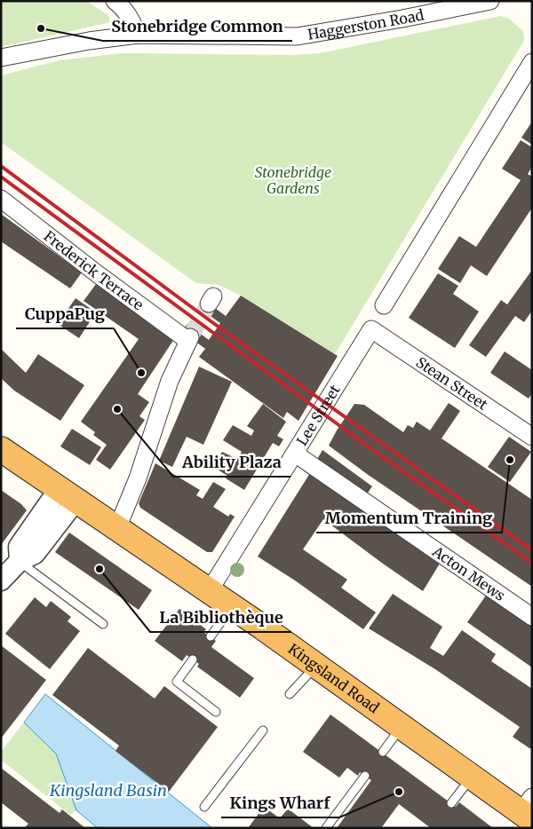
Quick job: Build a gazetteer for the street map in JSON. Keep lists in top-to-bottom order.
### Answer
{
  "streets": {
    "highway": ["Kingsland Road"],
    "street": [
      "Haggerston Road",
      "Frederick Terrace",
      "Stean Street",
      "Lee Street",
      "Acton Mews"
    ]
  },
  "crossings": [
    ["Frederick Terrace", "Kingsland Road"],
    ["Stean Street", "Lee Street"],
    ["Lee Street", "Acton Mews"],
    ["Lee Street", "Kingsland Road"]
  ],
  "water": ["Kingsland Basin"],
  "parks": ["Stonebridge Gardens"],
  "places": [
    "Stonebridge Common",
    "CuppaPug",
    "Ability Plaza",
    "Momentum Training",
    "La Bibliothèque",
    "Kings Wharf"
  ]
}
